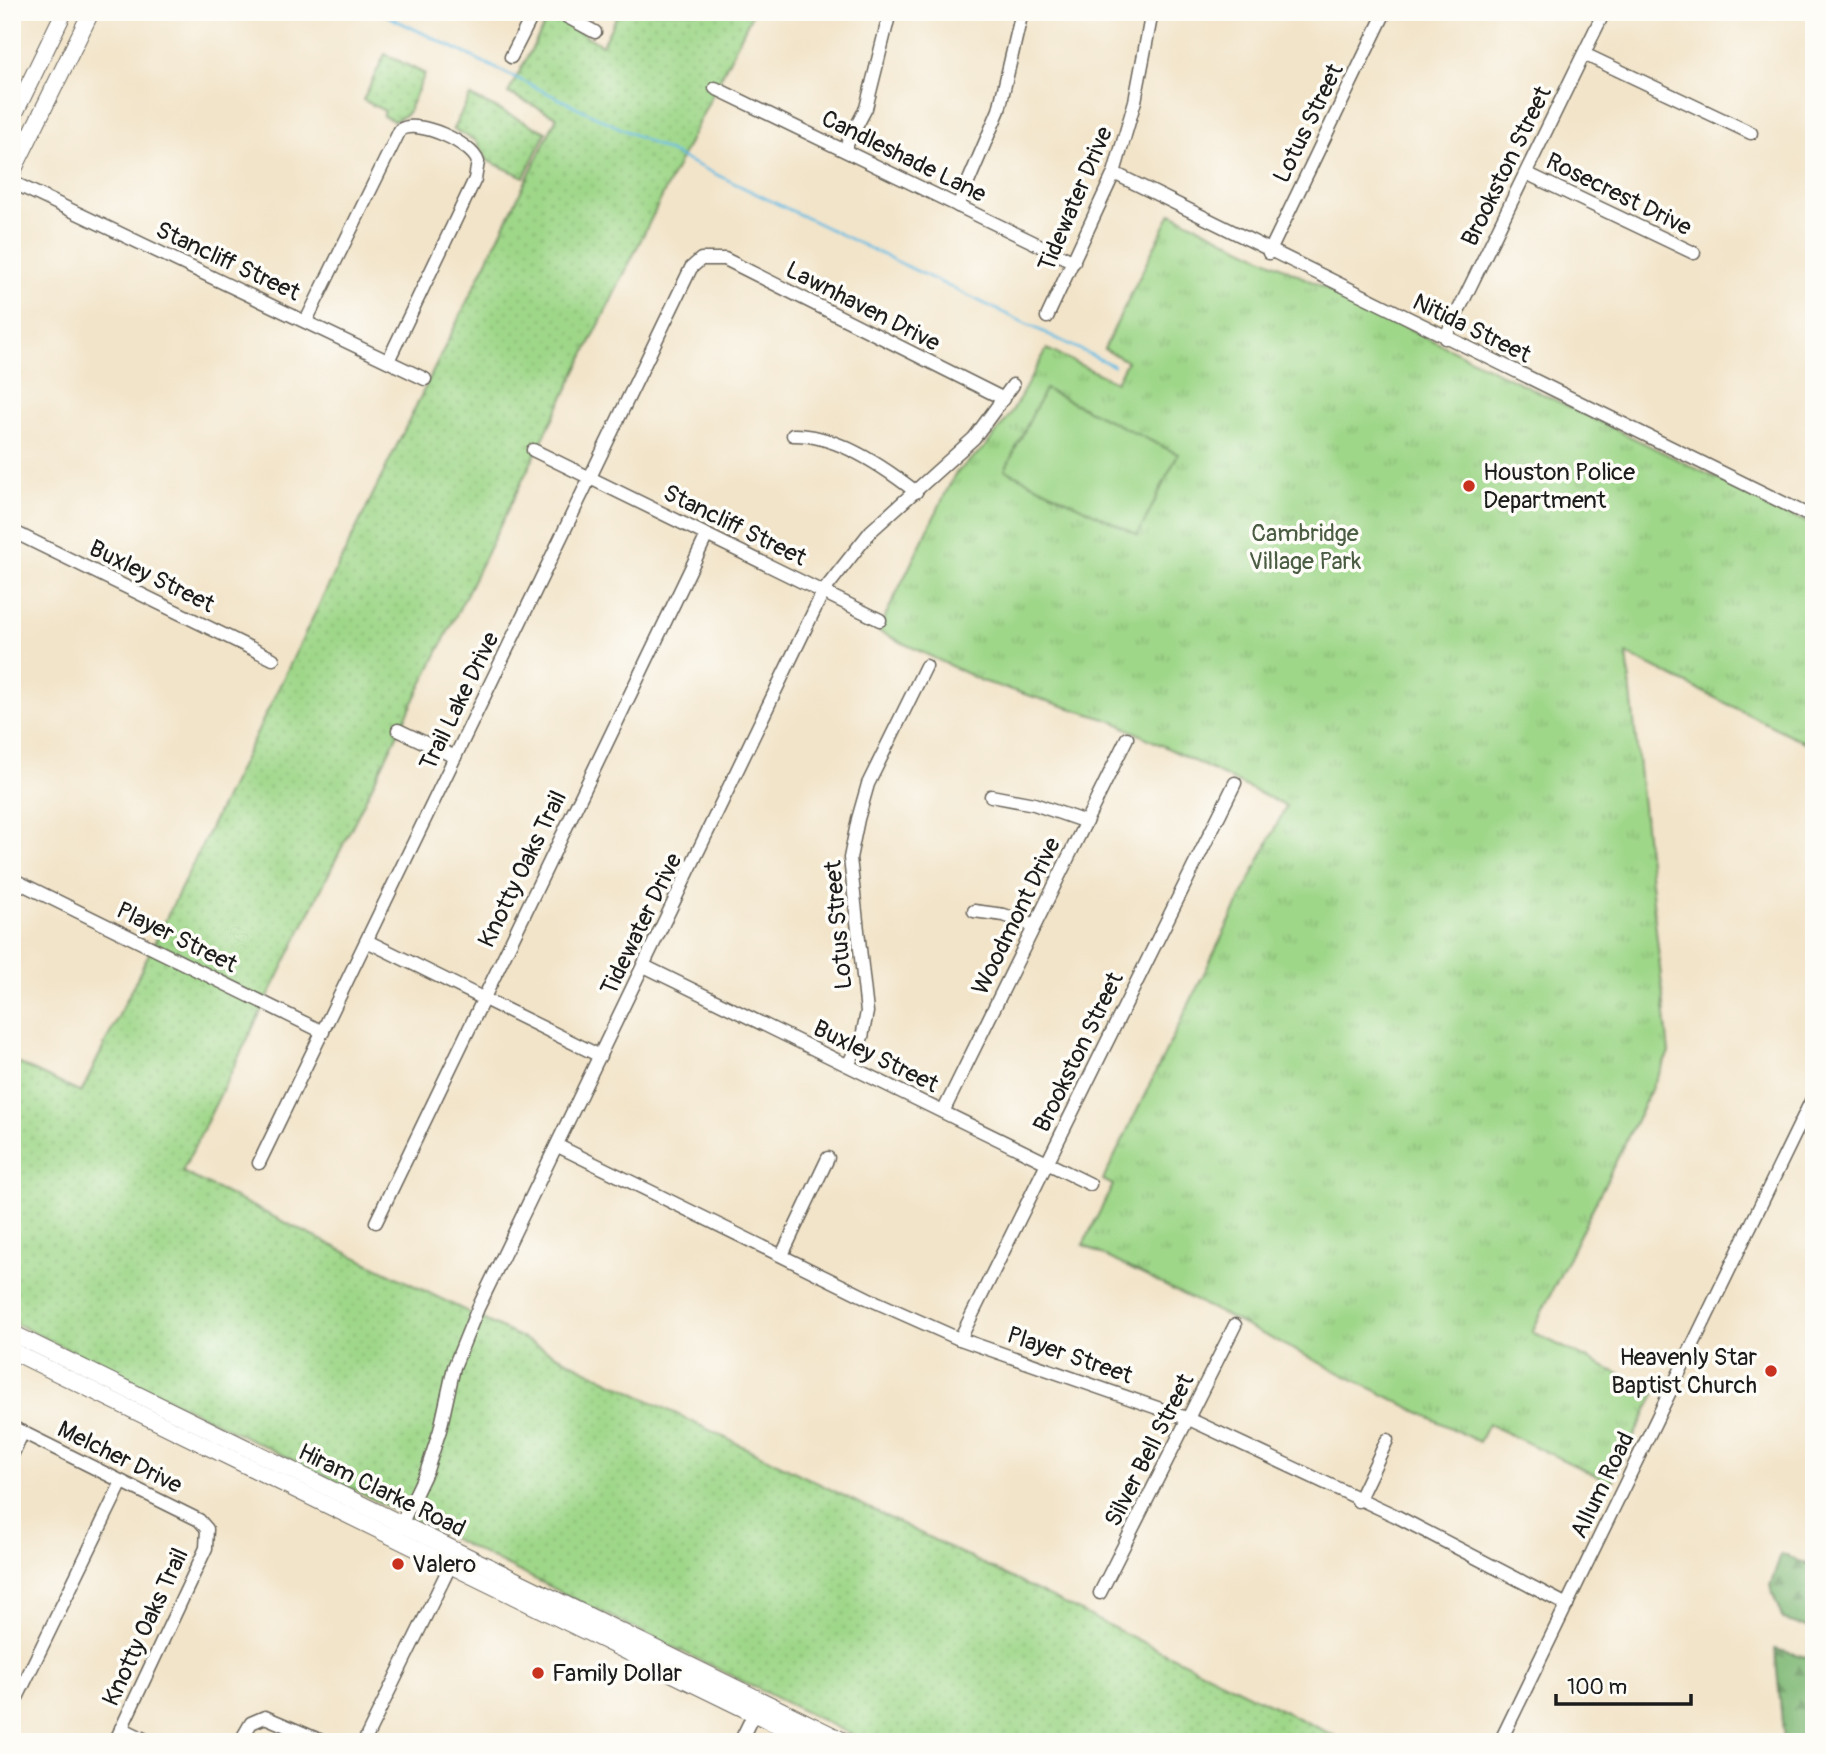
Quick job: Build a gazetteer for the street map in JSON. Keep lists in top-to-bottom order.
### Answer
{
  "streets": {
    "main road": ["Hiram Clarke Road"],
    "street": [
      "Lotus Street",
      "Candleshade Lane",
      "Brookston Street",
      "Rosecrest Drive",
      "Tidewater Drive",
      "Stancliff Street",
      "Lawnhaven Drive",
      "Nitida Street",
      "Buxley Street",
      "Trail Lake Drive",
      "Knotty Oaks Trail",
      "Woodmont Drive",
      "Player Street",
      "Silver Bell Street",
      "Melcher Drive",
      "Allum Road"
    ]
  },
  "crossings": [
    ["Lotus Street", "Nitida Street"],
    ["Lotus Street", "Buxley Street"],
    ["Candleshade Lane", "Tidewater Drive"],
    ["Brookston Street", "Rosecrest Drive"],
    ["Brookston Street", "Nitida Street"],
    ["Brookston Street", "Buxley Street"],
    ["Brookston Street", "Player Street"],
    ["Tidewater Drive", "Stancliff Street"],
    ["Tidewater Drive", "Lawnhaven Drive"],
    ["Tidewater Drive", "Nitida Street"],
    ["Tidewater Drive", "Buxley Street"],
    ["Tidewater Drive", "Player Street"],
    ["Tidewater Drive", "Hiram Clarke Road"],
    ["Stancliff Street", "Trail Lake Drive"],
    ["Stancliff Street", "Knotty Oaks Trail"],
    ["Lawnhaven Drive", "Trail Lake Drive"],
    ["Buxley Street", "Woodmont Drive"],
    ["Trail Lake Drive", "Player Street"],
    ["Knotty Oaks Trail", "Melcher Drive"],
    ["Player Street", "Silver Bell Street"],
    ["Player Street", "Allum Road"]
  ],
  "parks": ["Cambridge Village Park"],
  "places": [
    "Houston Police Department",
    "Heavenly Star Baptist Church",
    "Valero",
    "Family Dollar"
  ],
  "scale_bar": "100 m"
}
